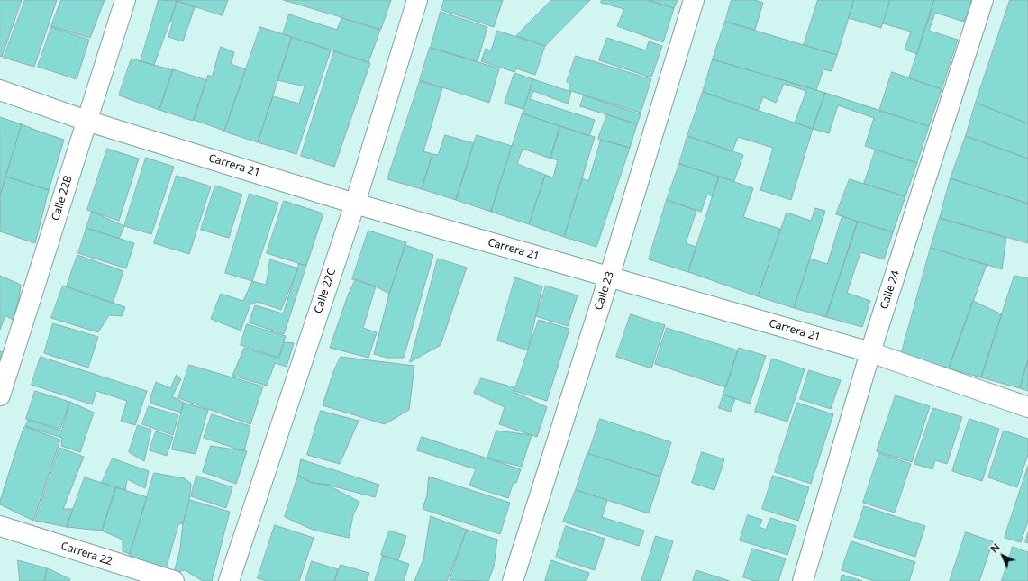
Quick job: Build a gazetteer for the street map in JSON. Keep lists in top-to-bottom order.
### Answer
{
  "streets": {
    "street": [
      "Carrera 21",
      "Calle 22B",
      "Calle 24",
      "Calle 22C",
      "Calle 23",
      "Carrera 22"
    ]
  },
  "crossings": [
    ["Carrera 21", "Calle 22B"],
    ["Carrera 21", "Calle 24"],
    ["Carrera 21", "Calle 22C"],
    ["Carrera 21", "Calle 23"]
  ],
  "north": "top left"
}
